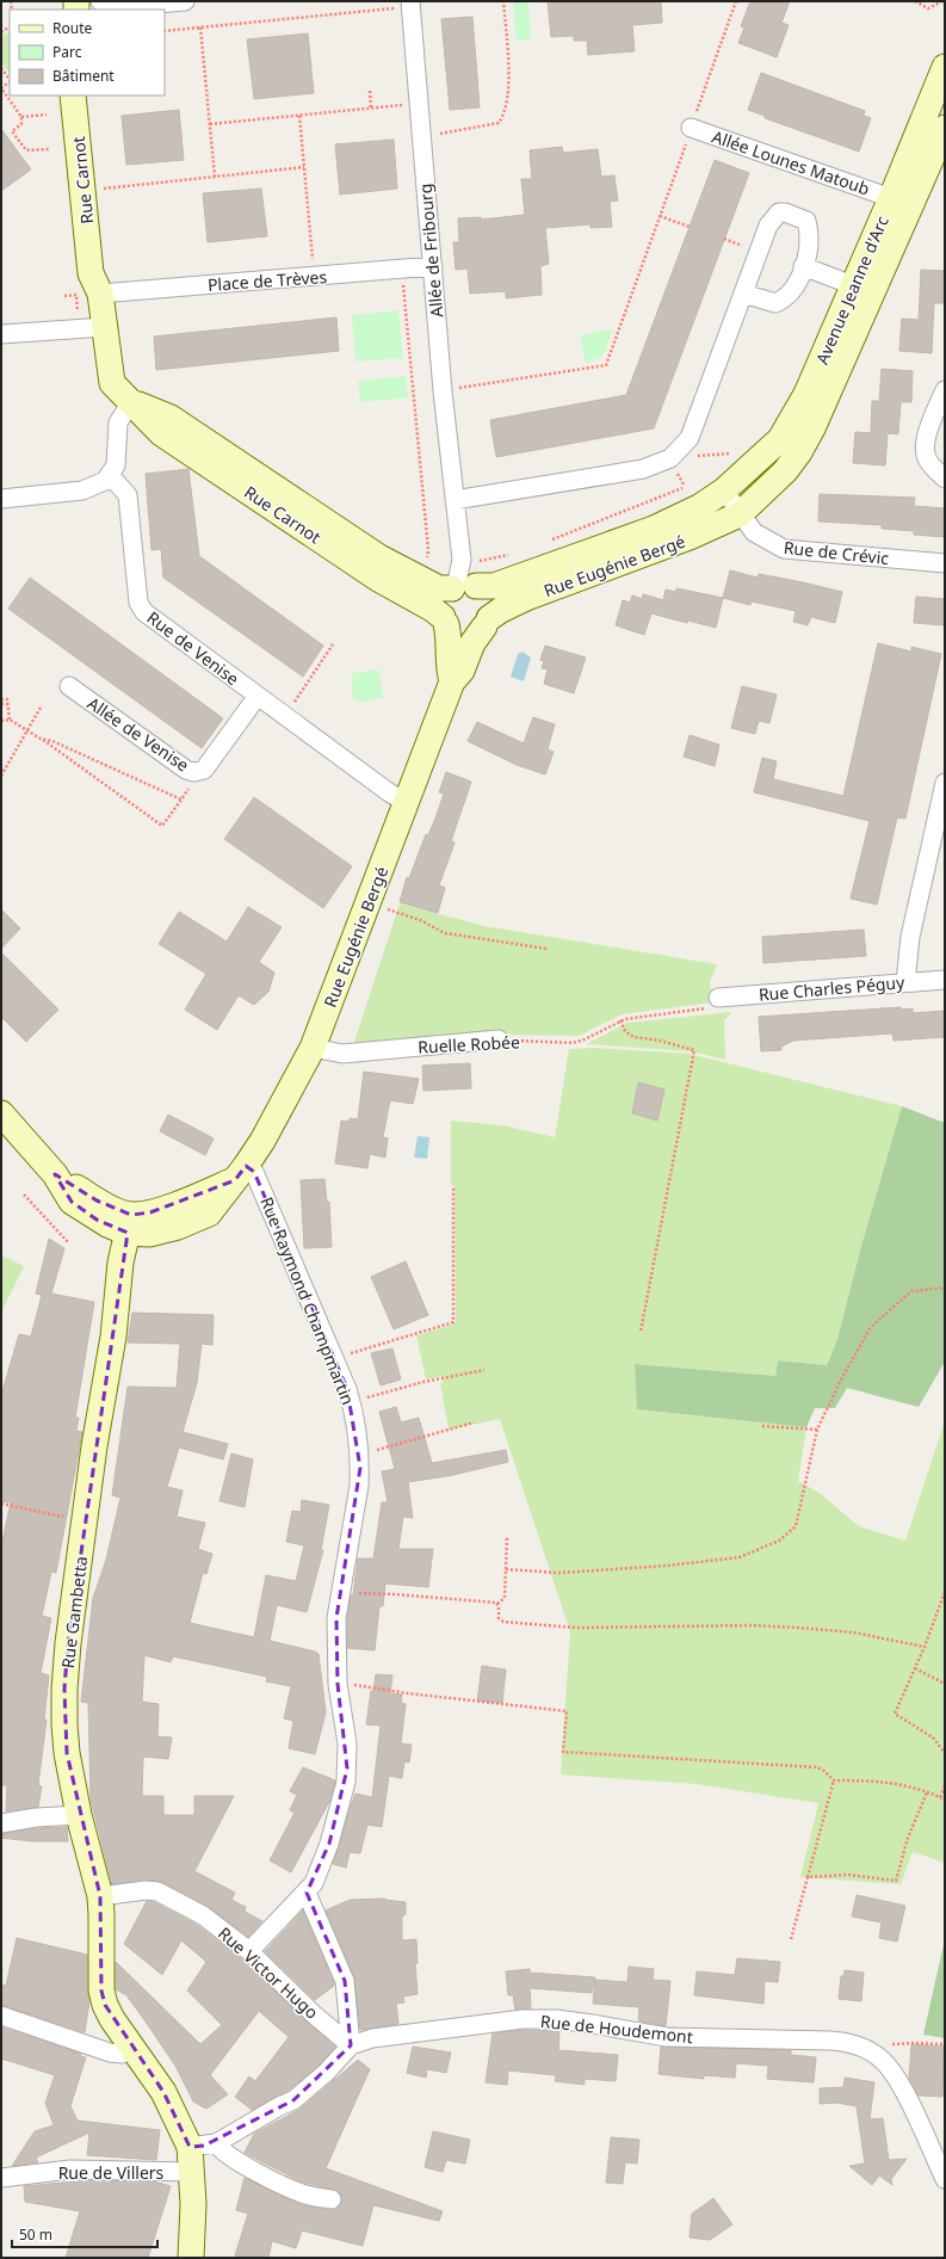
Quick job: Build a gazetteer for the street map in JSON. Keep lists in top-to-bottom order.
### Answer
{
  "streets": {
    "street": [
      "Allée Lounes Matoub",
      "Rue Carnot",
      "Allée de Fribourg",
      "Place de Trèves",
      "Avenue Jeanne d'Arc",
      "Rue de Crévic",
      "Rue Eugénie Bergé",
      "Rue de Venise",
      "Allée de Venise",
      "Rue Charles Péguy",
      "Ruelle Robée",
      "Rue Raymond Champmartin",
      "Rue Gambetta",
      "Rue Victor Hugo",
      "Rue de Houdemont",
      "Rue de Villers"
    ]
  },
  "crossings": [
    ["Allée Lounes Matoub", "Avenue Jeanne d'Arc"],
    ["Rue Carnot", "Allée de Fribourg"],
    ["Rue Carnot", "Place de Trèves"],
    ["Rue Carnot", "Rue Eugénie Bergé"],
    ["Allée de Fribourg", "Place de Trèves"],
    ["Allée de Fribourg", "Rue Eugénie Bergé"],
    ["Avenue Jeanne d'Arc", "Rue de Crévic"],
    ["Avenue Jeanne d'Arc", "Rue Eugénie Bergé"],
    ["Rue de Crévic", "Rue Eugénie Bergé"],
    ["Rue Eugénie Bergé", "Rue de Venise"],
    ["Rue Eugénie Bergé", "Ruelle Robée"],
    ["Rue Eugénie Bergé", "Rue Raymond Champmartin"],
    ["Rue de Venise", "Allée de Venise"],
    ["Rue Charles Péguy", "Ruelle Robée"],
    ["Rue Raymond Champmartin", "Rue Victor Hugo"],
    ["Rue Gambetta", "Rue Victor Hugo"],
    ["Rue Gambetta", "Rue de Houdemont"],
    ["Rue Victor Hugo", "Rue de Houdemont"]
  ],
  "legend": ["Route", "Parc", "Bâtiment"],
  "scale_bar": "50 m"
}
